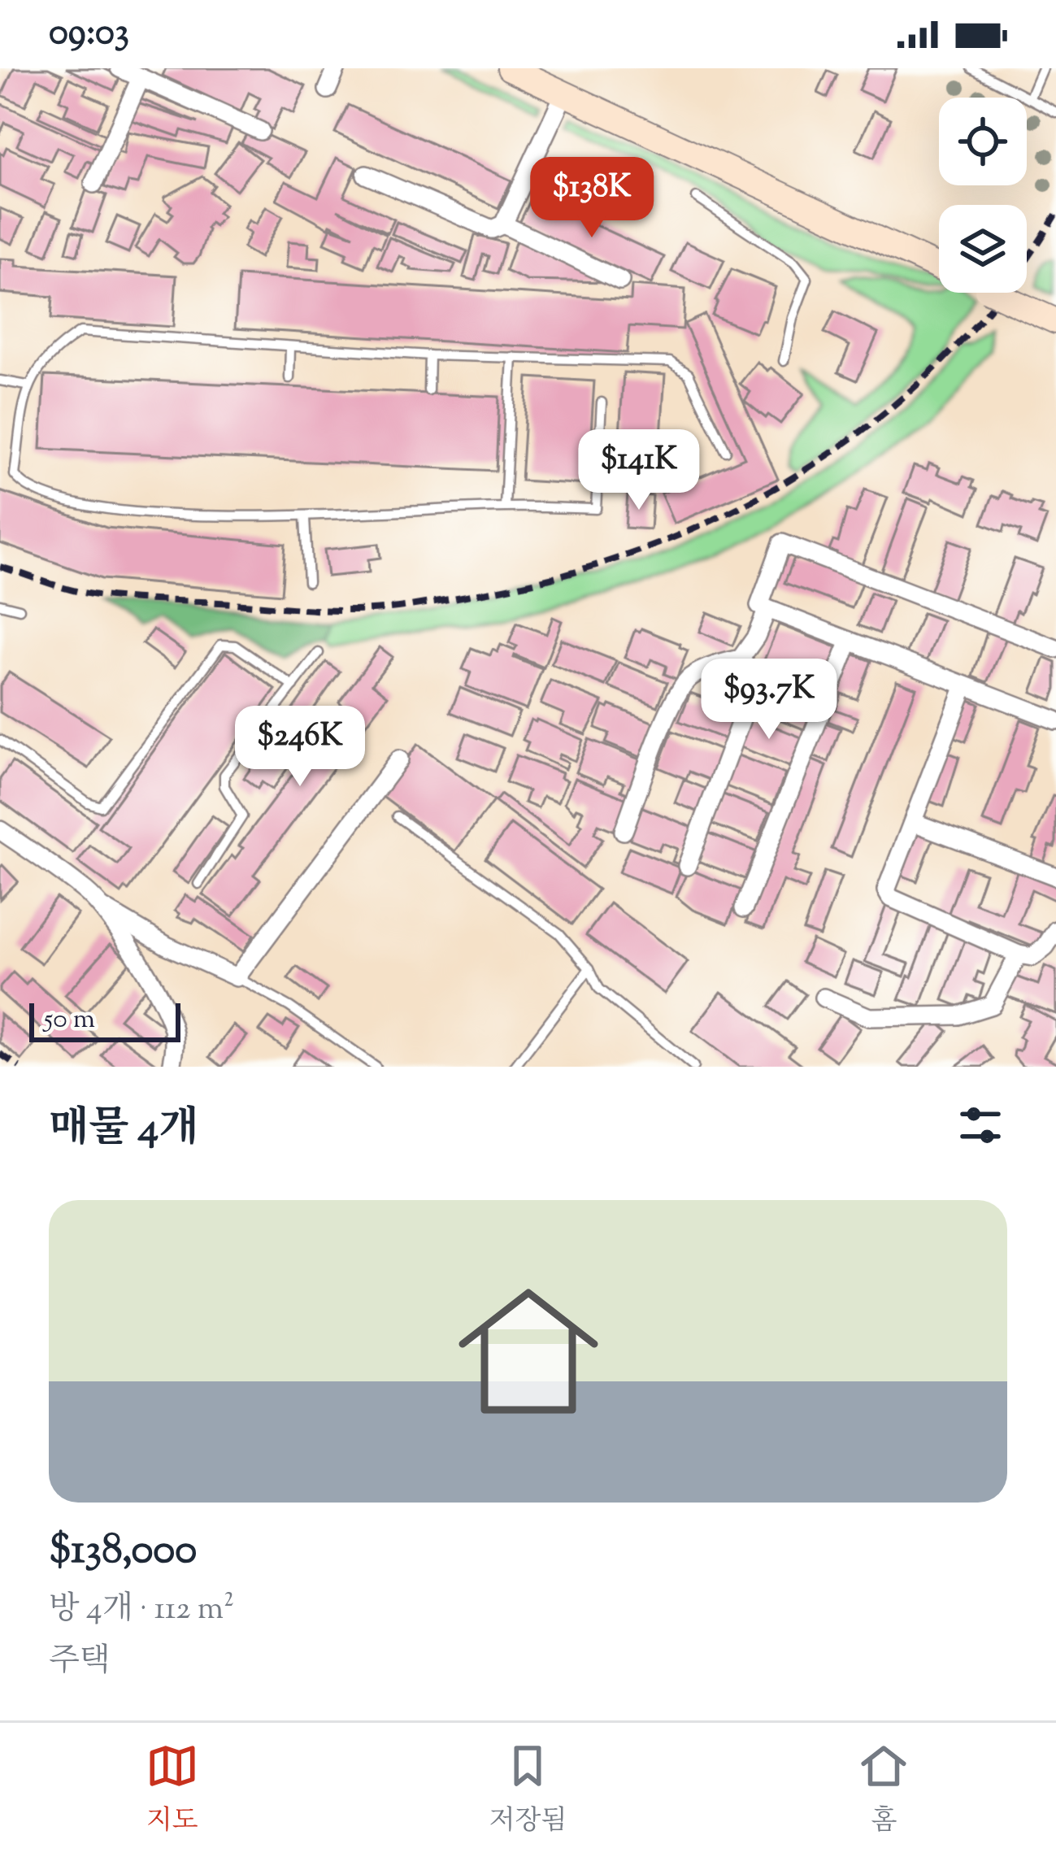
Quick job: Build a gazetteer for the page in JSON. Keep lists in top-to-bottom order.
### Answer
{
  "scale_bar": "50 m",
  "page": {
    "status": "09:03",
    "price": [
      "$138K",
      "$141K",
      "$93.7K",
      "$246K"
    ],
    "scale": "50 m",
    "heading": "매물 4개",
    "list": [
      {
        "name": "$138,000",
        "note": "방 4개 · 112 m² · 주택"
      }
    ],
    "tabs": ["지도", "저장됨", "홈"]
  }
}
